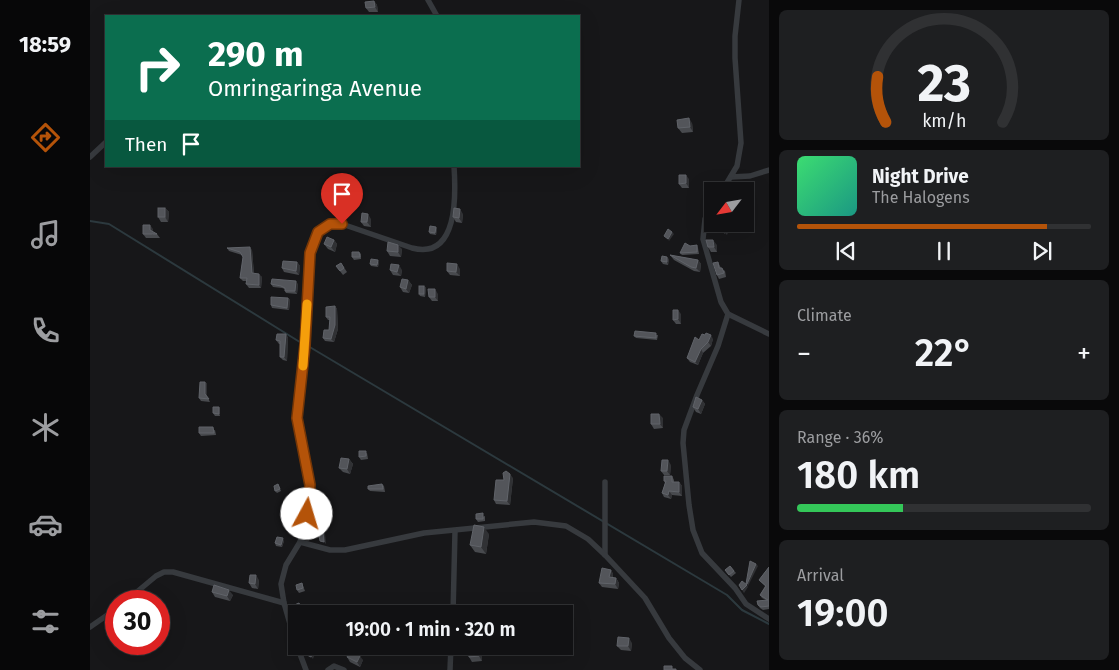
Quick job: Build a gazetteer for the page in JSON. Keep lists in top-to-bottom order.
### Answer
{
  "north": "bottom left",
  "page": {
    "tabs": "18:59",
    "turn": ["290 m", "Omringaringa Avenue"],
    "then": "Then",
    "song": ["Night Drive", "The Halogens"],
    "tile": [
      "Climate",
      ["Range · 36%", "180 km"],
      ["Arrival", "19:00"]
    ],
    "heat": ["−", "22°", "+"],
    "limit": "30",
    "trip": "19:00 · 1 min · 320 m",
    "gauge": ["23", "km/h"]
  }
}
